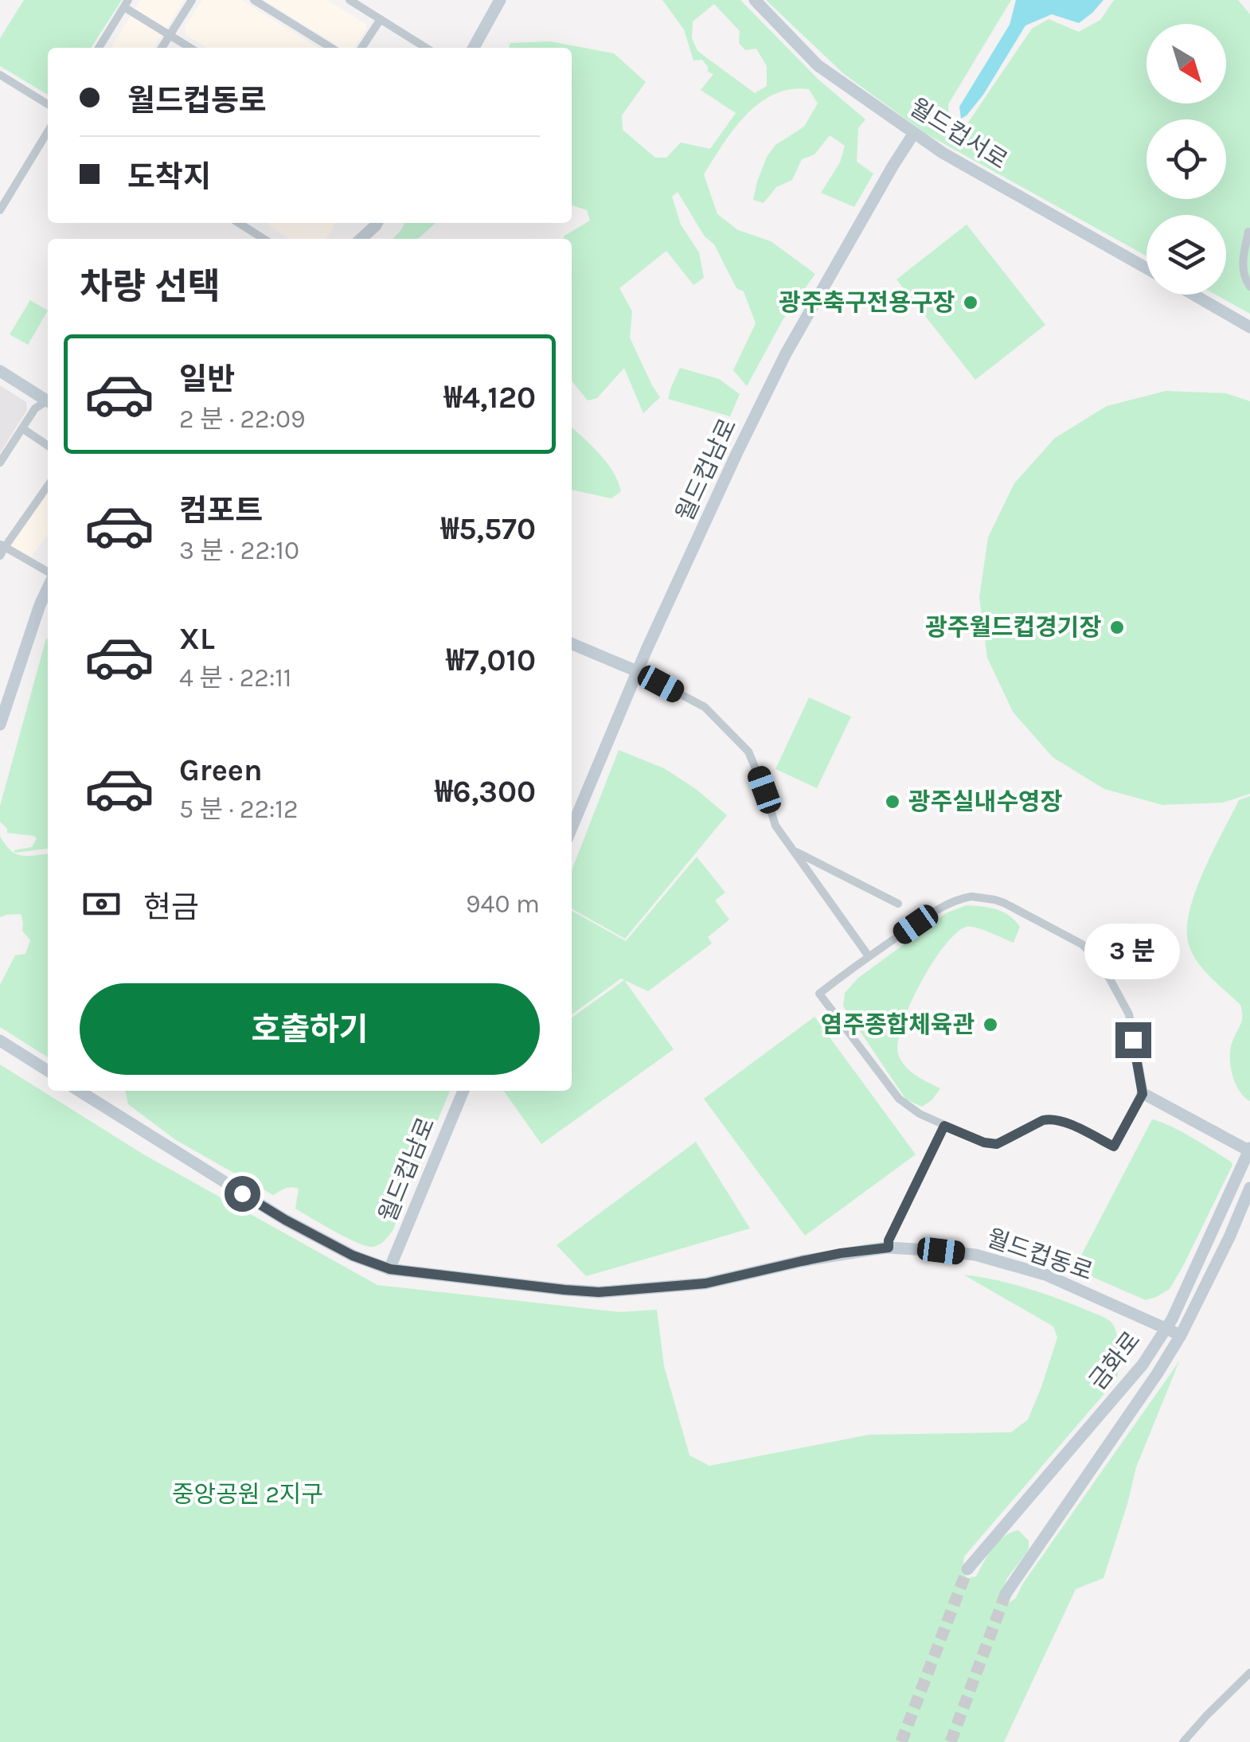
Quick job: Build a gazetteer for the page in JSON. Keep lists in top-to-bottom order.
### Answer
{
  "streets": {
    "street": [
      "월드컵서로",
      "월드컵남로",
      "월드컵동로",
      "금화로"
    ]
  },
  "crossings": [
    ["월드컵서로", "월드컵남로"],
    ["월드컵남로", "월드컵동로"],
    ["월드컵동로", "금화로"]
  ],
  "parks": ["중앙공원 2지구"],
  "places": [
    "광주축구전용구장",
    "광주월드컵경기장",
    "광주실내수영장",
    "염주종합체육관"
  ],
  "north": "bottom right",
  "page": {
    "banner": ["월드컵동로", "도착지"],
    "heading": "차량 선택",
    "list": [
      {
        "name": "일반",
        "note": "2 분 · 22:09",
        "value": "₩4,120"
      },
      {
        "name": "컴포트",
        "note": "3 분 · 22:10",
        "value": "₩5,570"
      },
      {
        "name": "XL",
        "note": "4 분 · 22:11",
        "value": "₩7,010"
      },
      {
        "name": "Green",
        "note": "5 분 · 22:12",
        "value": "₩6,300"
      }
    ],
    "pay": ["현금", "940 m"],
    "bubble": "3 분",
    "buttons": "호출하기"
  }
}
